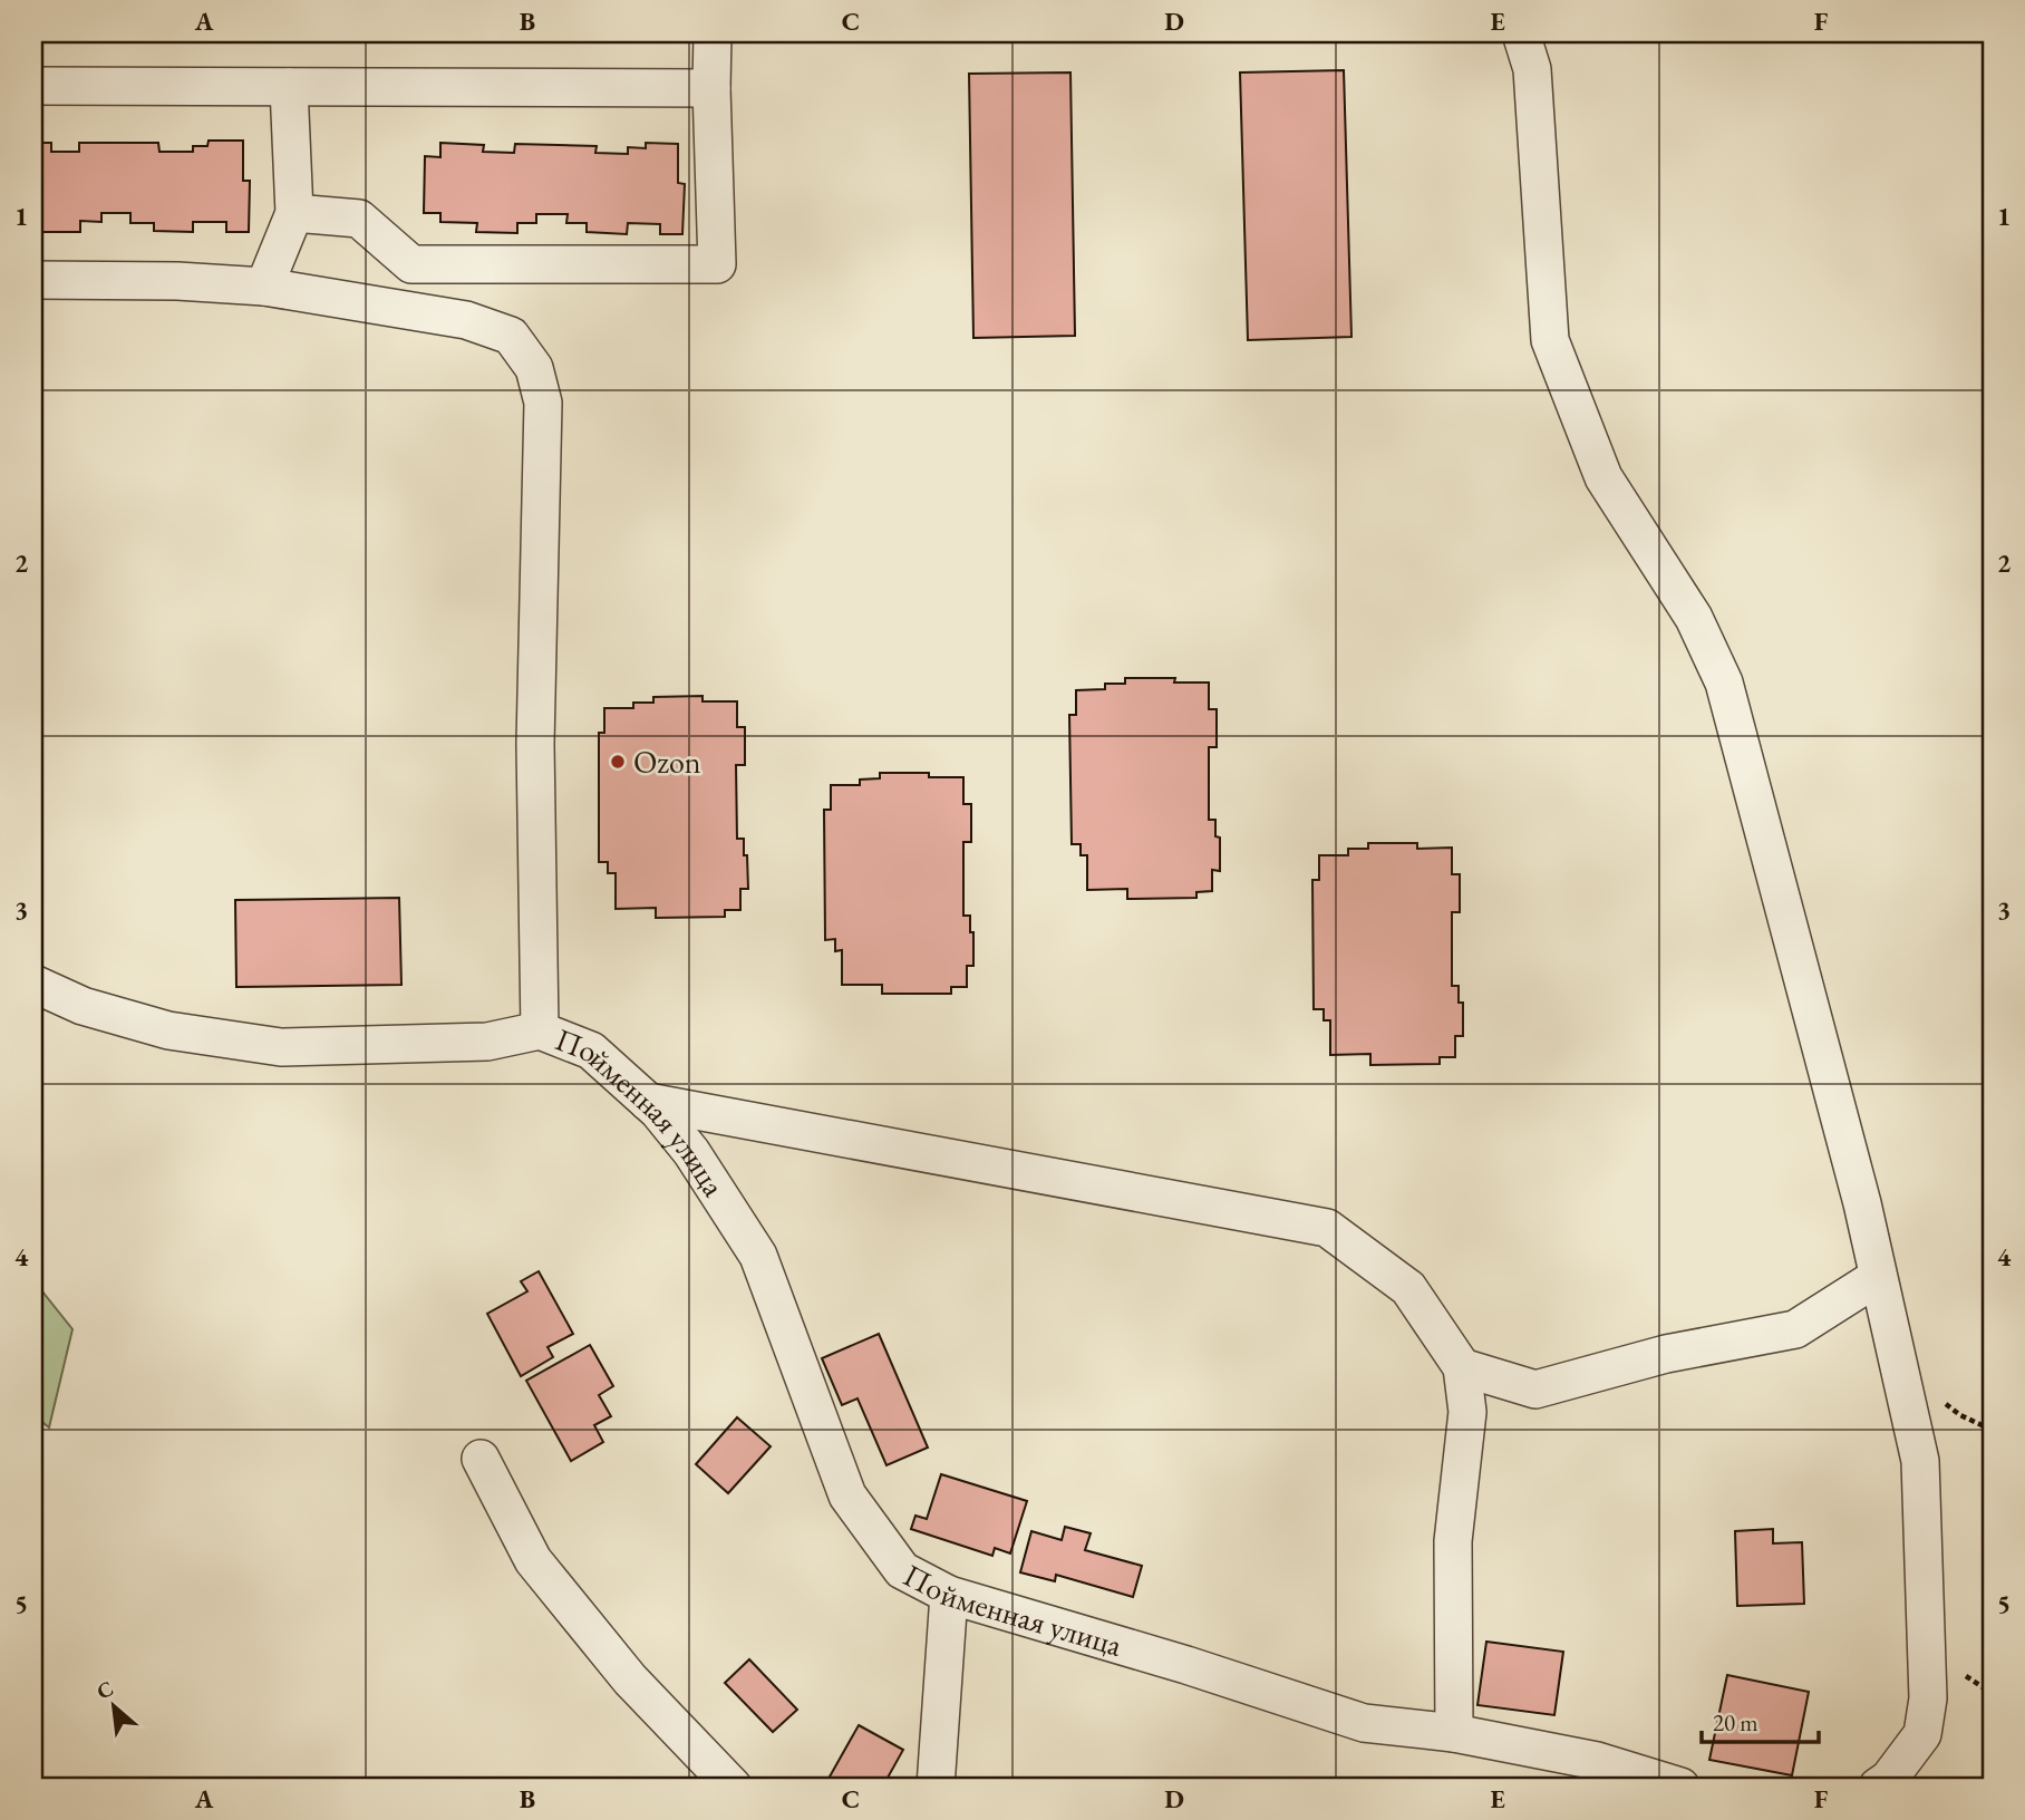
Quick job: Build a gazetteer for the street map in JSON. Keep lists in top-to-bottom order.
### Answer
{
  "streets": {
    "street": ["Пойменная улица"]
  },
  "places": ["Ozon"],
  "scale_bar": "20 m",
  "north": "top left",
  "grid": {
    "columns": [
      "A",
      "B",
      "C",
      "D",
      "E",
      "F"
    ],
    "rows": [
      "1",
      "2",
      "3",
      "4",
      "5"
    ]
  }
}
